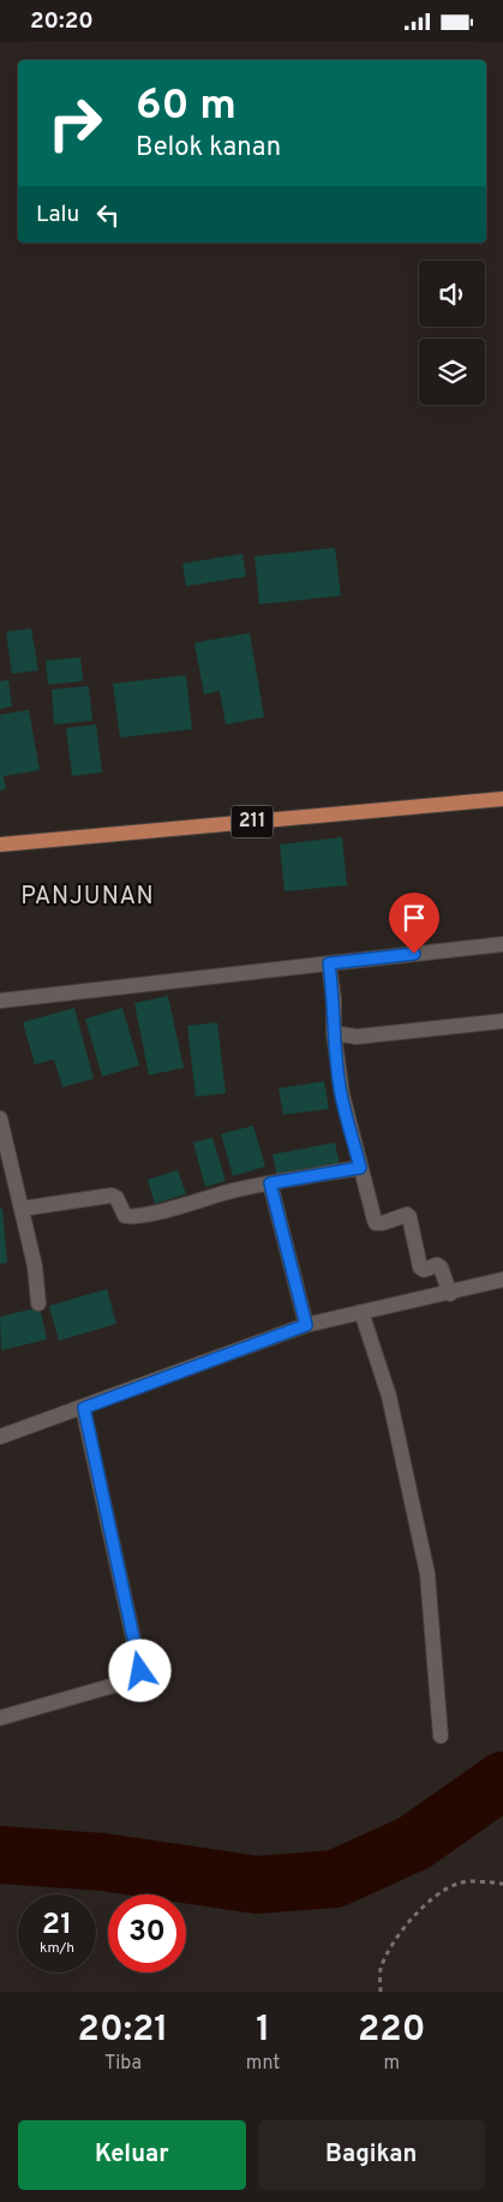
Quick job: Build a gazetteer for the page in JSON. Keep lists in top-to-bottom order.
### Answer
{
  "streets": {
    "main road": ["211"]
  },
  "districts": ["PANJUNAN"],
  "page": {
    "status": "20:20",
    "turn": ["60 m", "Belok kanan"],
    "then": "Lalu",
    "speed": "21 km/h",
    "limit": "30",
    "eta": [
      "20:21",
      "Tiba",
      "1",
      "mnt",
      "220",
      "m"
    ],
    "buttons": ["Keluar", "Bagikan"]
  }
}
